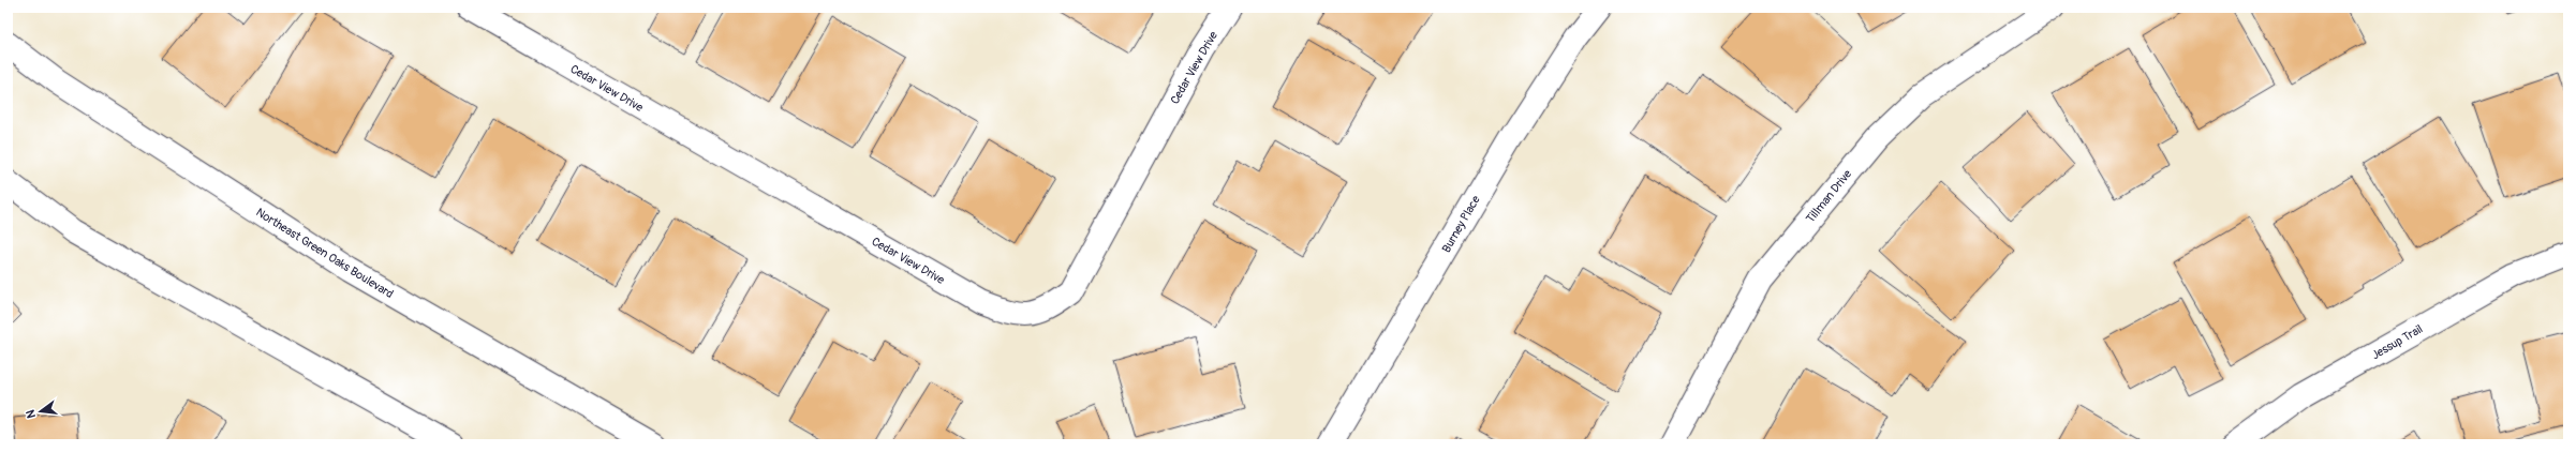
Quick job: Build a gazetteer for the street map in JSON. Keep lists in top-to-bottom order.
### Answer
{
  "streets": {
    "street": [
      "Cedar View Drive",
      "Tillman Drive",
      "Burney Place",
      "Northeast Green Oaks Boulevard",
      "Jessup Trail"
    ]
  },
  "north": "left"
}
